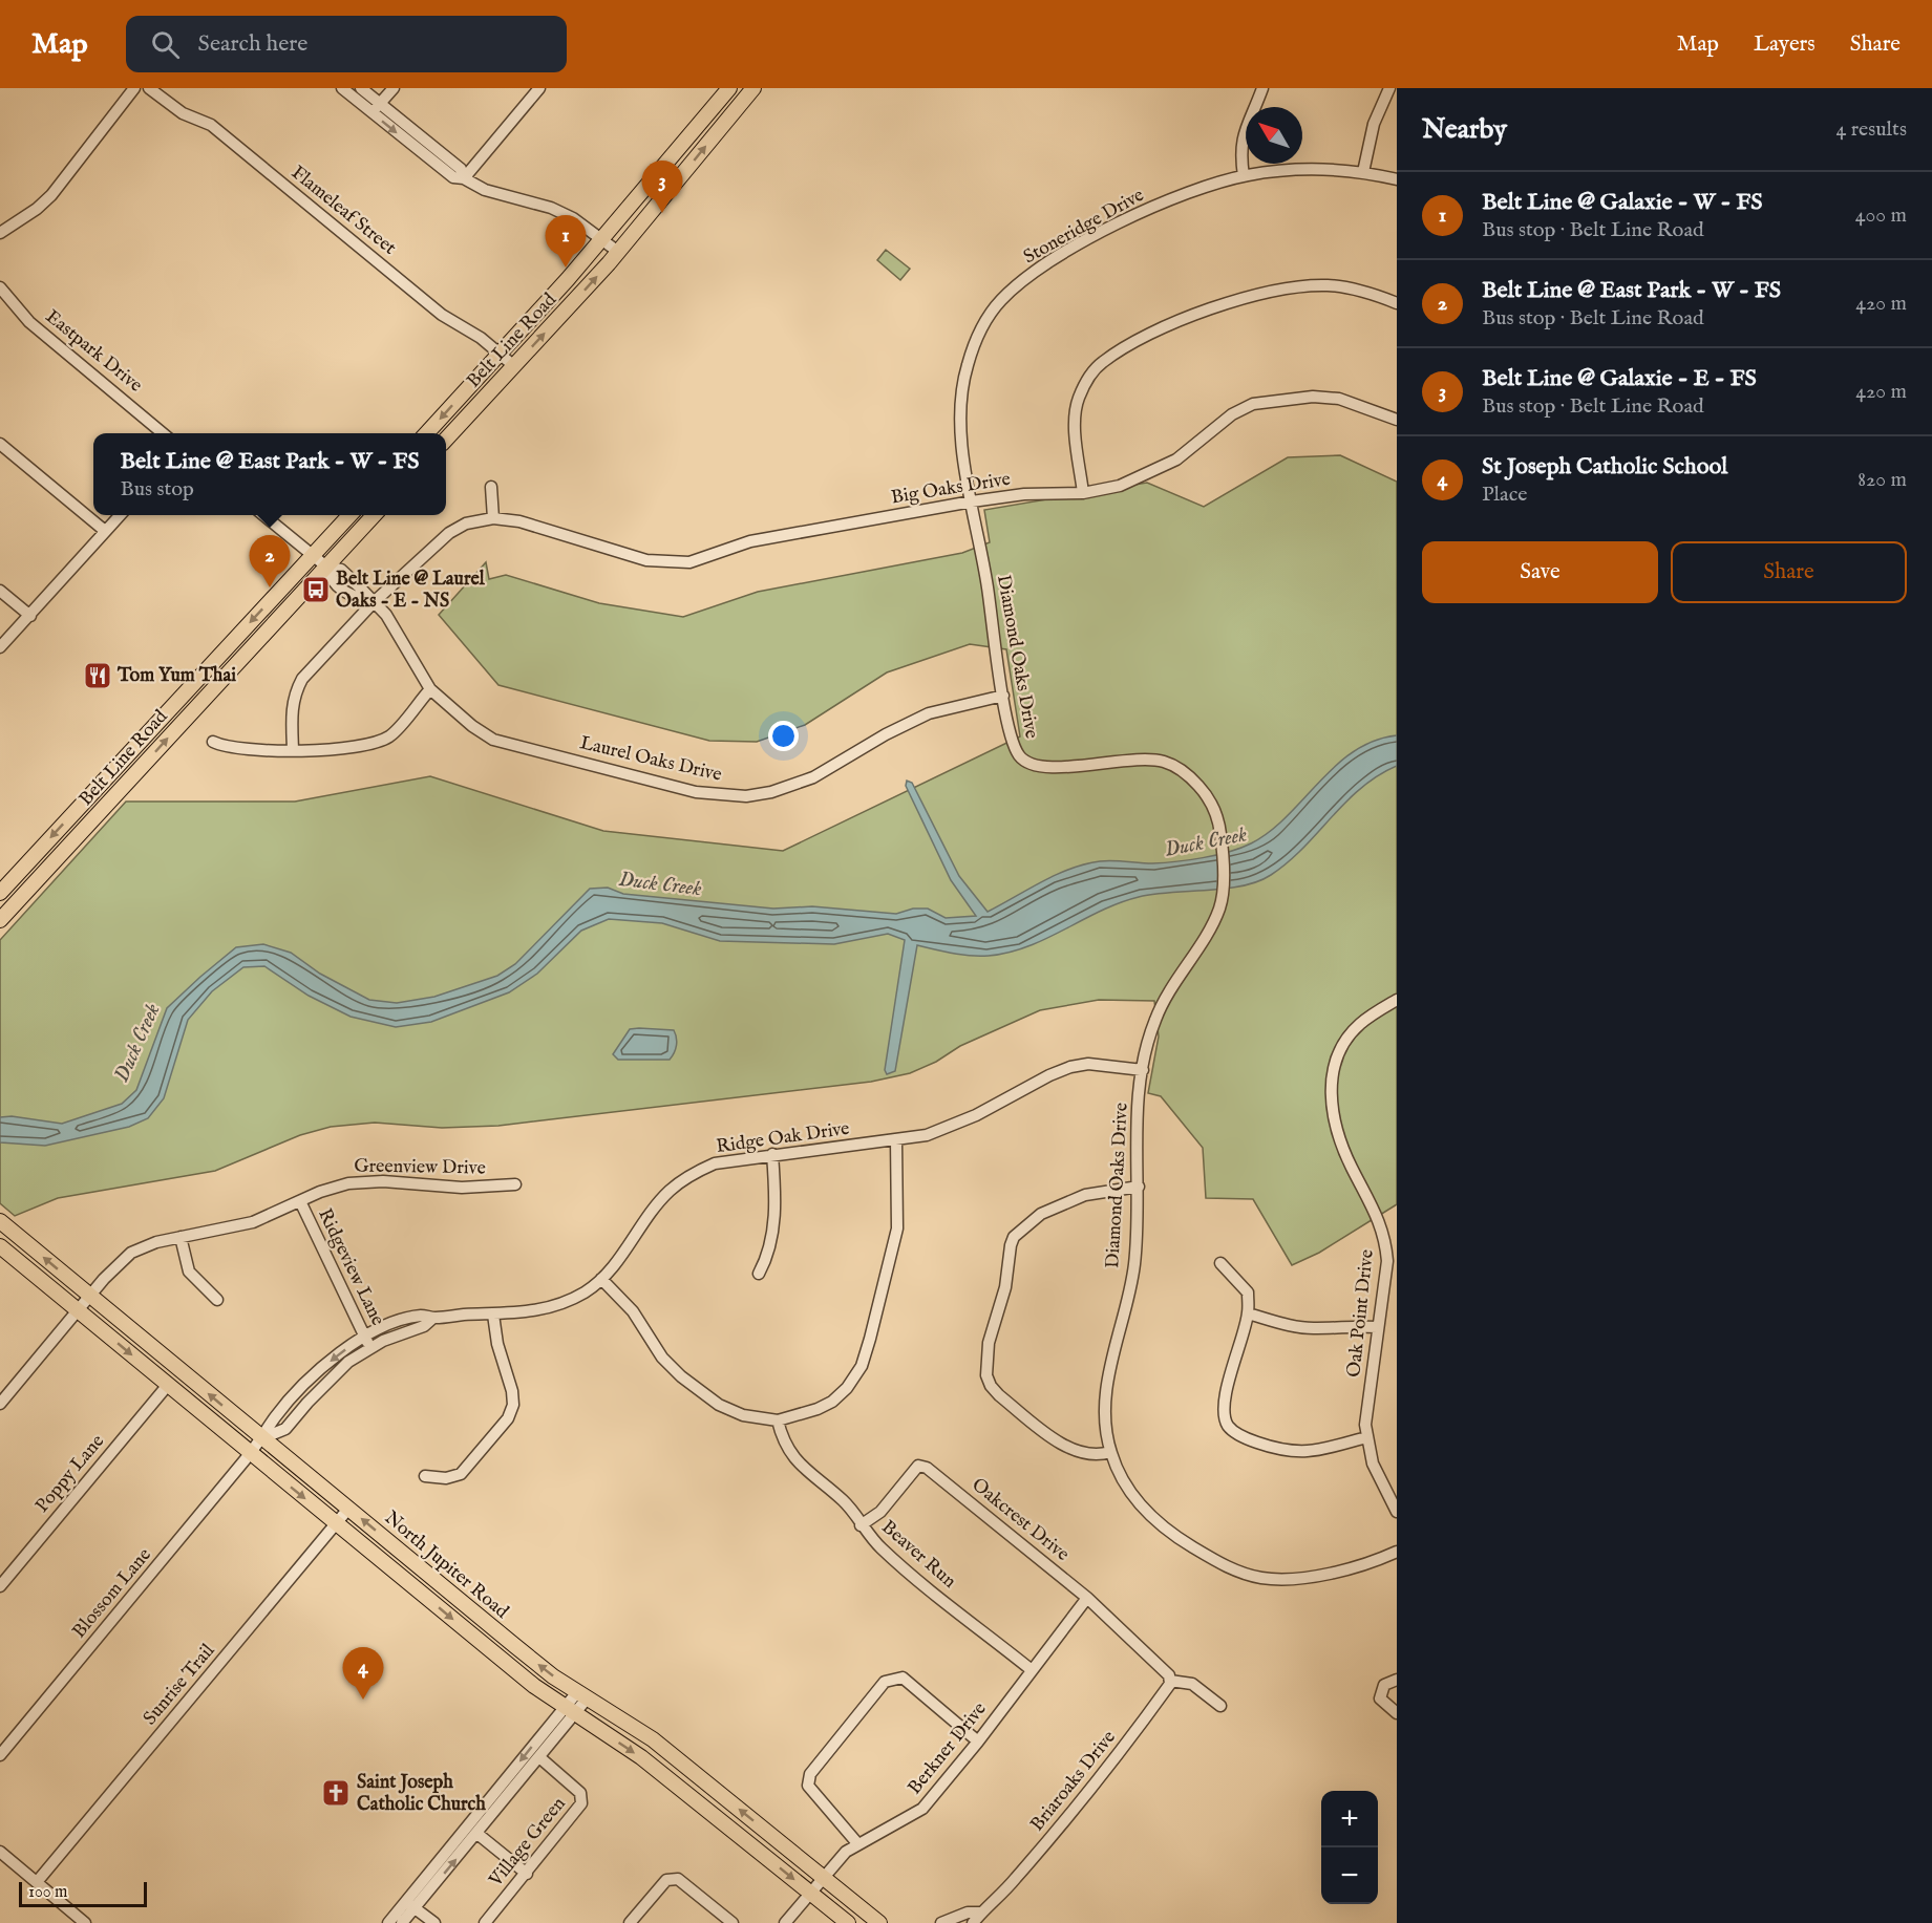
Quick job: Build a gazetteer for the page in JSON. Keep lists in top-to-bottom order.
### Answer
{
  "streets": {
    "main road": ["Belt Line Road", "North Jupiter Road"],
    "street": [
      "Flameleaf Street",
      "Stoneridge Drive",
      "Eastpark Drive",
      "Big Oaks Drive",
      "Diamond Oaks Drive",
      "Laurel Oaks Drive",
      "Ridge Oak Drive",
      "Greenview Drive",
      "Ridgeview Lane",
      "Oak Point Drive",
      "Poppy Lane",
      "Oakcrest Drive",
      "Beaver Run",
      "Blossom Lane",
      "Sunrise Trail",
      "Berkner Drive",
      "Briaroaks Drive",
      "Village Green"
    ]
  },
  "crossings": [
    ["Flameleaf Street", "Belt Line Road"],
    ["Stoneridge Drive", "Big Oaks Drive"],
    ["Stoneridge Drive", "Diamond Oaks Drive"],
    ["Belt Line Road", "Laurel Oaks Drive"],
    ["Big Oaks Drive", "Diamond Oaks Drive"],
    ["Big Oaks Drive", "Laurel Oaks Drive"],
    ["Diamond Oaks Drive", "Laurel Oaks Drive"],
    ["Diamond Oaks Drive", "Ridge Oak Drive"],
    ["Ridge Oak Drive", "Ridgeview Lane"],
    ["Ridge Oak Drive", "North Jupiter Road"],
    ["Ridge Oak Drive", "Blossom Lane"],
    ["Greenview Drive", "Ridgeview Lane"],
    ["Greenview Drive", "North Jupiter Road"],
    ["Poppy Lane", "North Jupiter Road"],
    ["Oakcrest Drive", "Beaver Run"],
    ["Oakcrest Drive", "Berkner Drive"],
    ["Oakcrest Drive", "Briaroaks Drive"],
    ["Beaver Run", "Berkner Drive"],
    ["North Jupiter Road", "Blossom Lane"],
    ["North Jupiter Road", "Sunrise Trail"],
    ["North Jupiter Road", "Berkner Drive"]
  ],
  "water": ["Duck Creek"],
  "places": {
    "bus stop": ["Belt Line @ Laurel Oaks - E - NS"],
    "restaurant": ["Tom Yum Thai"],
    "church": ["Saint Joseph Catholic Church"]
  },
  "scale_bar": "100 m",
  "north": "top left",
  "page": {
    "header": "Map",
    "search": "Search here",
    "nav": ["Map", "Layers", "Share"],
    "heading": ["Nearby", "4 results"],
    "pins": [
      "3",
      "1",
      "2",
      "4"
    ],
    "list": [
      {
        "mark": "1",
        "name": "Belt Line @ Galaxie - W - FS",
        "note": "Bus stop · Belt Line Road",
        "value": "400 m"
      },
      {
        "mark": "2",
        "name": "Belt Line @ East Park - W - FS",
        "note": "Bus stop · Belt Line Road",
        "value": "420 m"
      },
      {
        "mark": "3",
        "name": "Belt Line @ Galaxie - E - FS",
        "note": "Bus stop · Belt Line Road",
        "value": "420 m"
      },
      {
        "mark": "4",
        "name": "St Joseph Catholic School",
        "note": "Place",
        "value": "820 m"
      }
    ],
    "popup": ["Belt Line @ East Park - W - FS", "Bus stop"],
    "buttons": ["Save", "Share"],
    "map_buttons": ["+", "−"],
    "scale": "100 m"
  }
}
